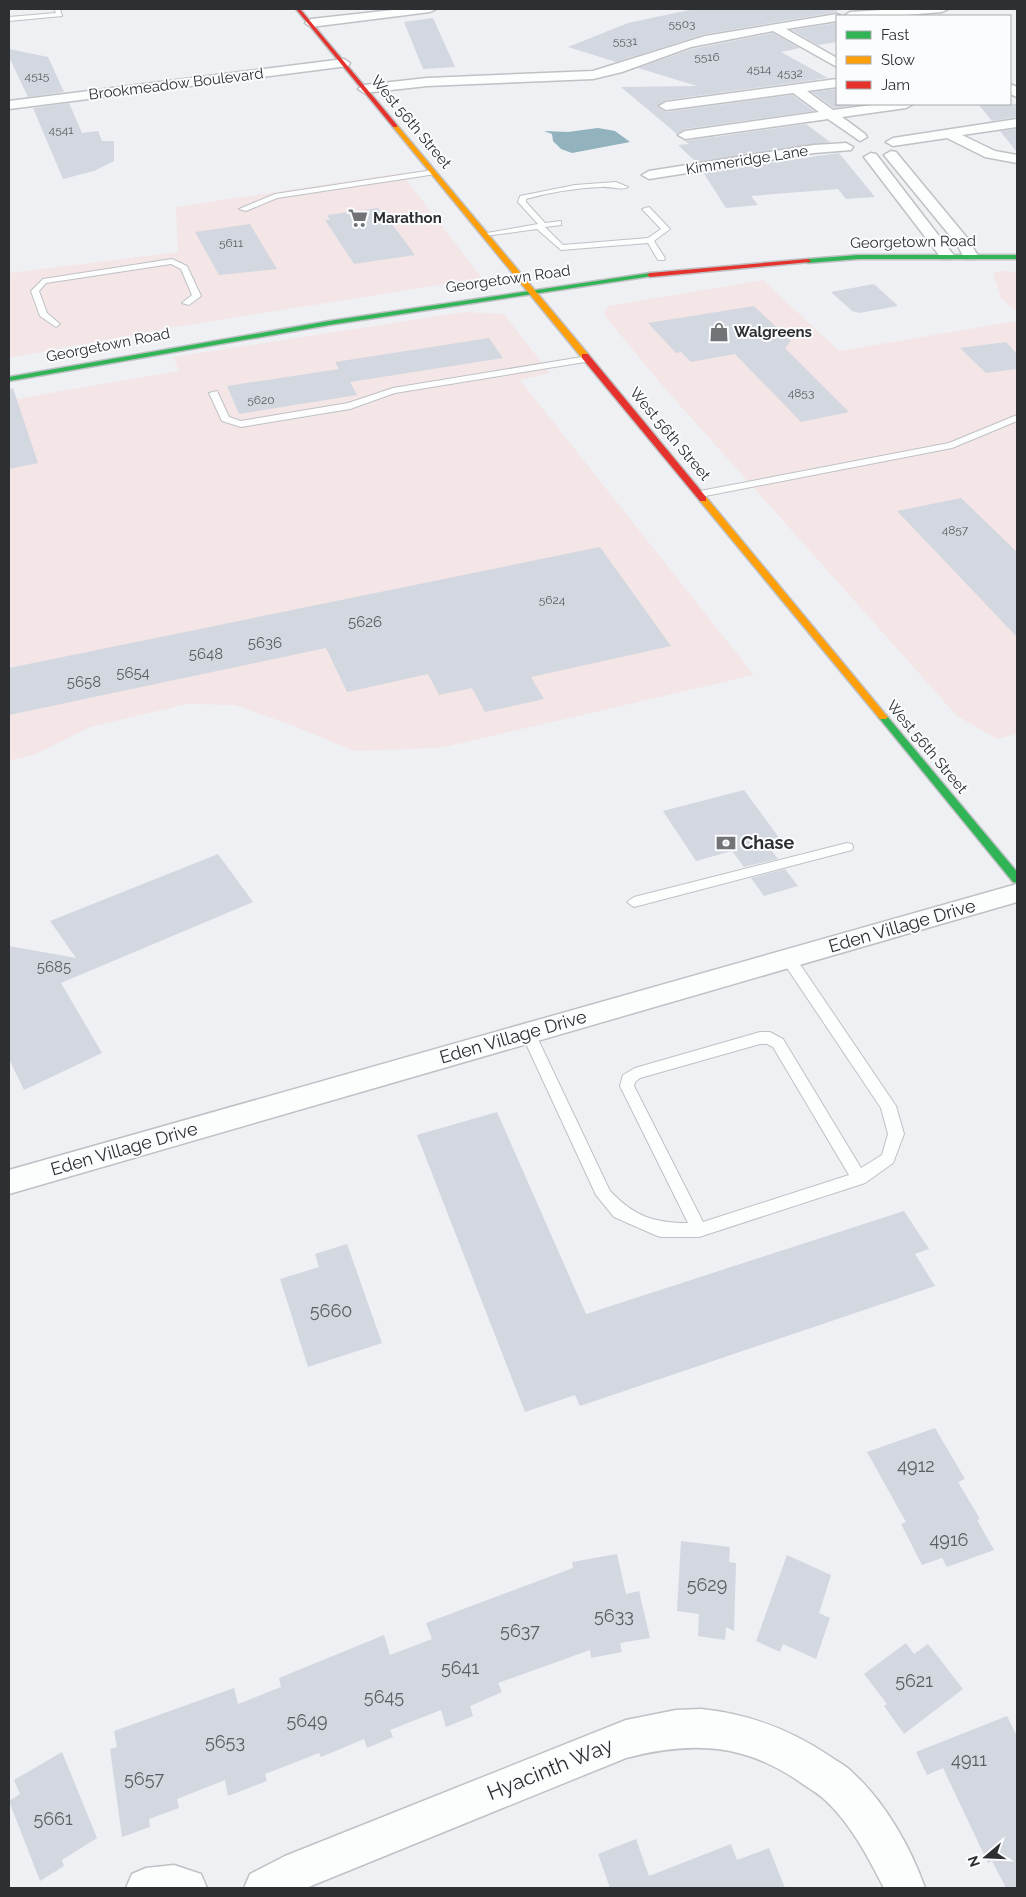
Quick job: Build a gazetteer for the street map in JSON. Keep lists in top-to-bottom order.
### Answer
{
  "streets": {
    "main road": ["West 56th Street", "Georgetown Road"],
    "street": [
      "Brookmeadow Boulevard",
      "Kimmeridge Lane",
      "Eden Village Drive",
      "Hyacinth Way"
    ]
  },
  "crossings": [
    ["Brookmeadow Boulevard", "West 56th Street"],
    ["West 56th Street", "Georgetown Road"]
  ],
  "places": {
    "supermarket": ["Marathon"],
    "shop": ["Walgreens"],
    "bank": ["Chase"]
  },
  "house_numbers": [
    "5503",
    "5531",
    "5516",
    "4514",
    "4532",
    "4515",
    "4541",
    "5611",
    "4853",
    "5620",
    "4857",
    "5624",
    "5626",
    "5636",
    "5648",
    "5654",
    "5658",
    "5685",
    "5660",
    "4912",
    "4916",
    "5629",
    "5633",
    "5637",
    "5641",
    "5621",
    "5645",
    "5649",
    "5653",
    "4911",
    "5657",
    "5661"
  ],
  "legend": ["Fast", "Slow", "Jam"],
  "north": "left"
}
